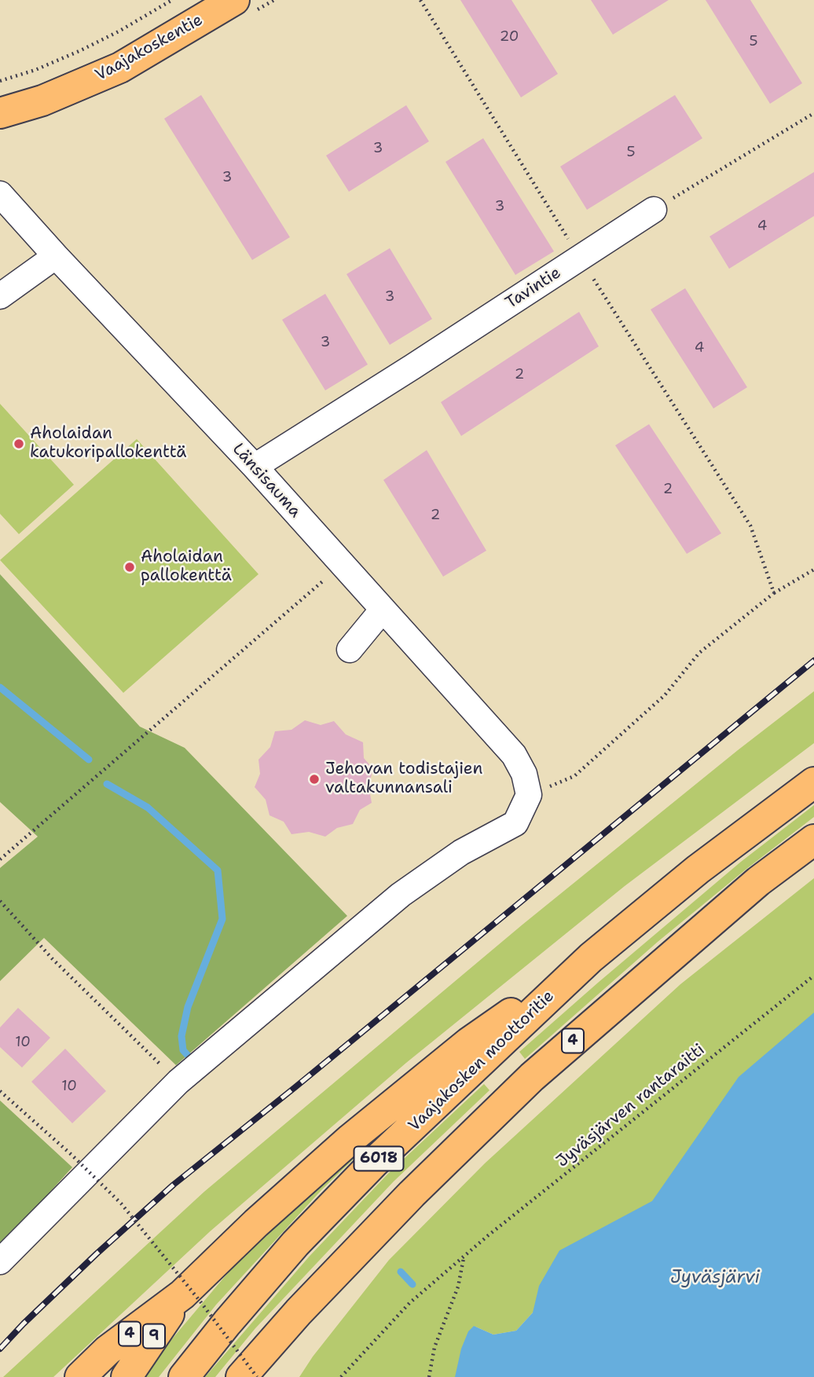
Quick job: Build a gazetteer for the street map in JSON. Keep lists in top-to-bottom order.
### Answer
{
  "streets": {
    "main road": [
      "Vaajakoskentie",
      "4",
      "Vaajakosken moottoritie",
      "6018",
      "9"
    ],
    "street": ["Tavintie", "Länsisauma"],
    "path": ["Jyväsjärven rantaraitti"]
  },
  "crossings": [
    ["Tavintie", "Länsisauma"],
    ["4", "Vaajakosken moottoritie"],
    ["4", "9"]
  ],
  "water": ["Jyväsjärvi"],
  "places": ["Aholaidan katukoripallokenttä", "Aholaidan pallokenttä", "Jehovan todistajien valtakunnansali"],
  "house_numbers": [
    "20",
    "5",
    "3",
    "5",
    "3",
    "3",
    "4",
    "3",
    "3",
    "4",
    "2",
    "2",
    "2",
    "10",
    "10"
  ]
}
